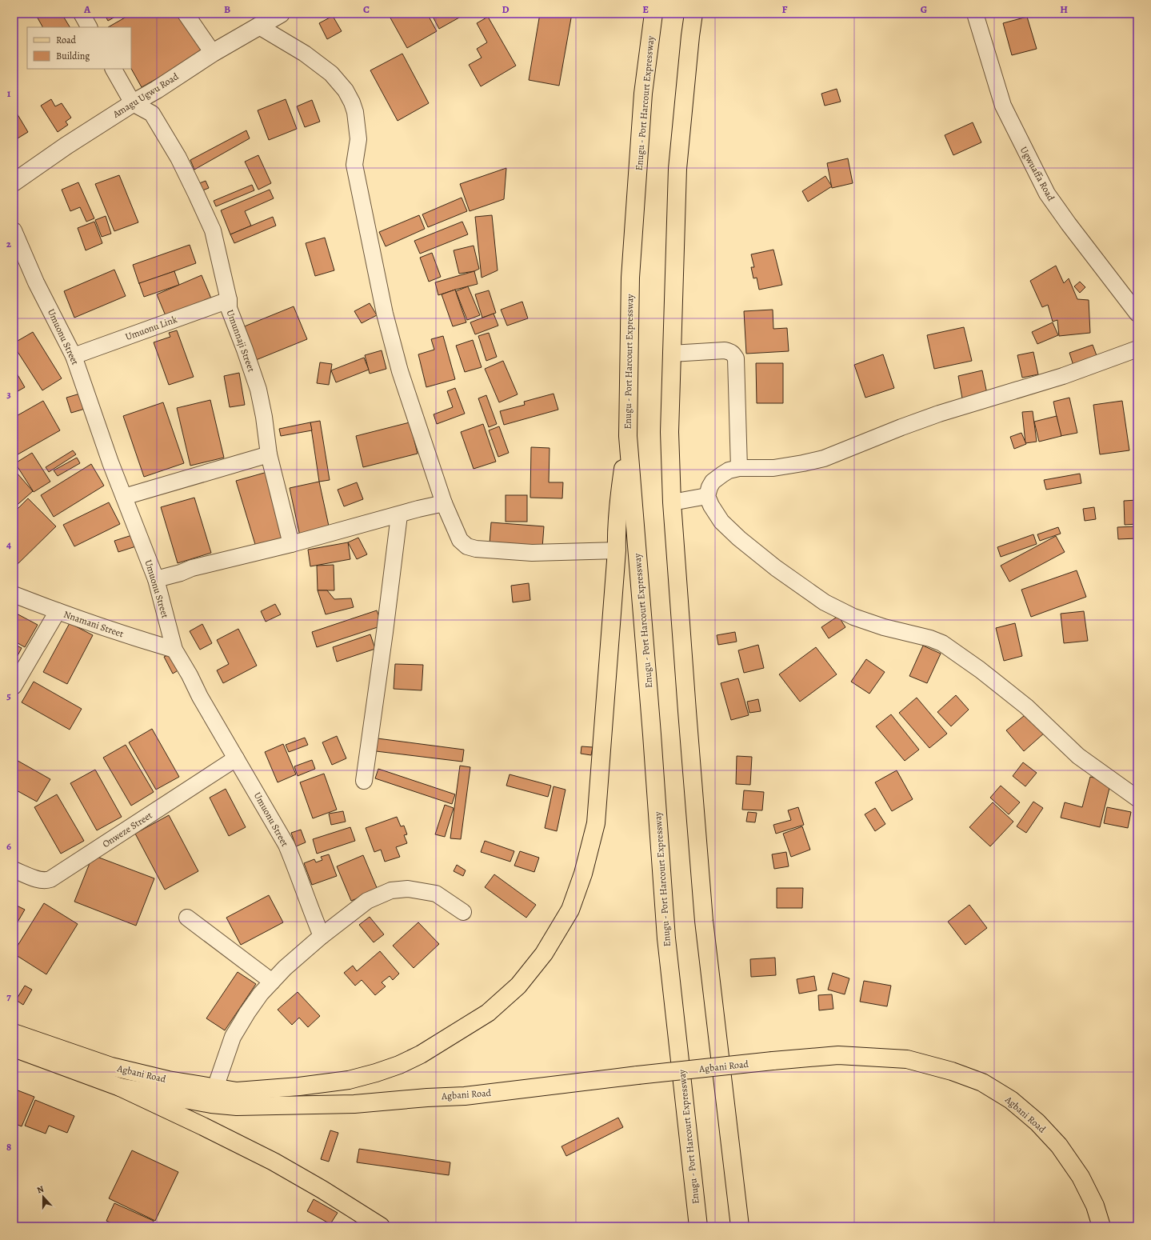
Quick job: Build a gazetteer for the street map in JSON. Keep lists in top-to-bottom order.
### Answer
{
  "streets": {
    "main road": ["Enugu - Port Harcourt Expressway", "Agbani Road"],
    "street": [
      "Amagu Ugwu Road",
      "Ugwuaffa Road",
      "Umuonu Link",
      "Umuonu Street",
      "Umunnaji Street",
      "Nnamani Street",
      "Onweze Street"
    ]
  },
  "crossings": [
    ["Amagu Ugwu Road", "Umunnaji Street"],
    ["Umuonu Link", "Umuonu Street"],
    ["Umuonu Link", "Umunnaji Street"],
    ["Umuonu Street", "Nnamani Street"],
    ["Umuonu Street", "Onweze Street"]
  ],
  "legend": ["Road", "Building"],
  "north": "top",
  "grid": {
    "columns": [
      "A",
      "B",
      "C",
      "D",
      "E",
      "F",
      "G",
      "H"
    ],
    "rows": [
      "1",
      "2",
      "3",
      "4",
      "5",
      "6",
      "7",
      "8"
    ]
  }
}
